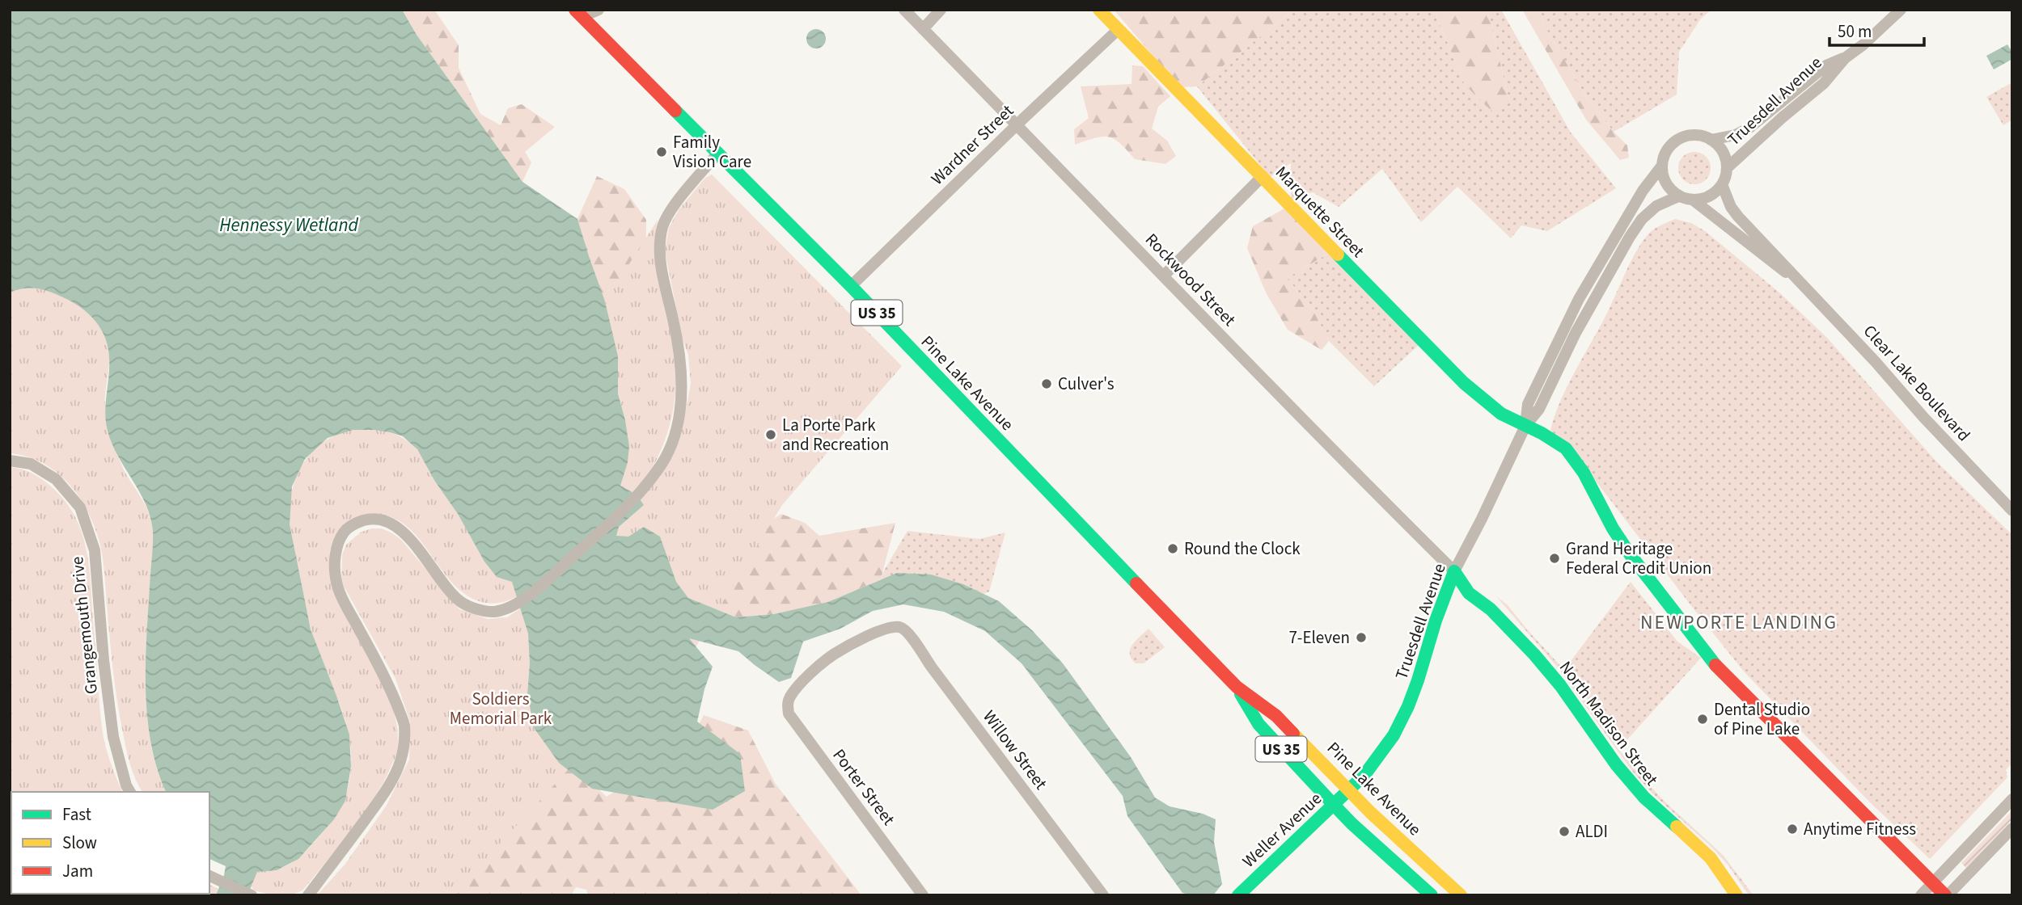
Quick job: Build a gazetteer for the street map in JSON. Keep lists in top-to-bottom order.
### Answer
{
  "streets": {
    "street": [
      "Truesdell Avenue",
      "Wardner Street",
      "Marquette Street",
      "Rockwood Street",
      "US 35",
      "Pine Lake Avenue",
      "Clear Lake Boulevard",
      "Grangemouth Drive",
      "North Madison Street",
      "Willow Street",
      "Porter Street",
      "Weller Avenue"
    ]
  },
  "crossings": [
    ["Truesdell Avenue", "Marquette Street"],
    ["Truesdell Avenue", "Rockwood Street"],
    ["Truesdell Avenue", "Pine Lake Avenue"],
    ["Truesdell Avenue", "Clear Lake Boulevard"],
    ["Truesdell Avenue", "North Madison Street"],
    ["Truesdell Avenue", "Weller Avenue"],
    ["Wardner Street", "Marquette Street"],
    ["Wardner Street", "Rockwood Street"],
    ["Wardner Street", "Pine Lake Avenue"],
    ["Rockwood Street", "North Madison Street"],
    ["Pine Lake Avenue", "Weller Avenue"],
    ["Willow Street", "Porter Street"]
  ],
  "districts": ["NEWPORTE LANDING"],
  "water": ["Hennessy Wetland"],
  "parks": ["Soldiers Memorial Park"],
  "places": [
    "Family Vision Care",
    "Culver's",
    "La Porte Park and Recreation",
    "Round the Clock",
    "Grand Heritage Federal Credit Union",
    "7-Eleven",
    "Dental Studio of Pine Lake",
    "Anytime Fitness",
    "ALDI"
  ],
  "legend": ["Fast", "Slow", "Jam"],
  "scale_bar": "50 m"
}
